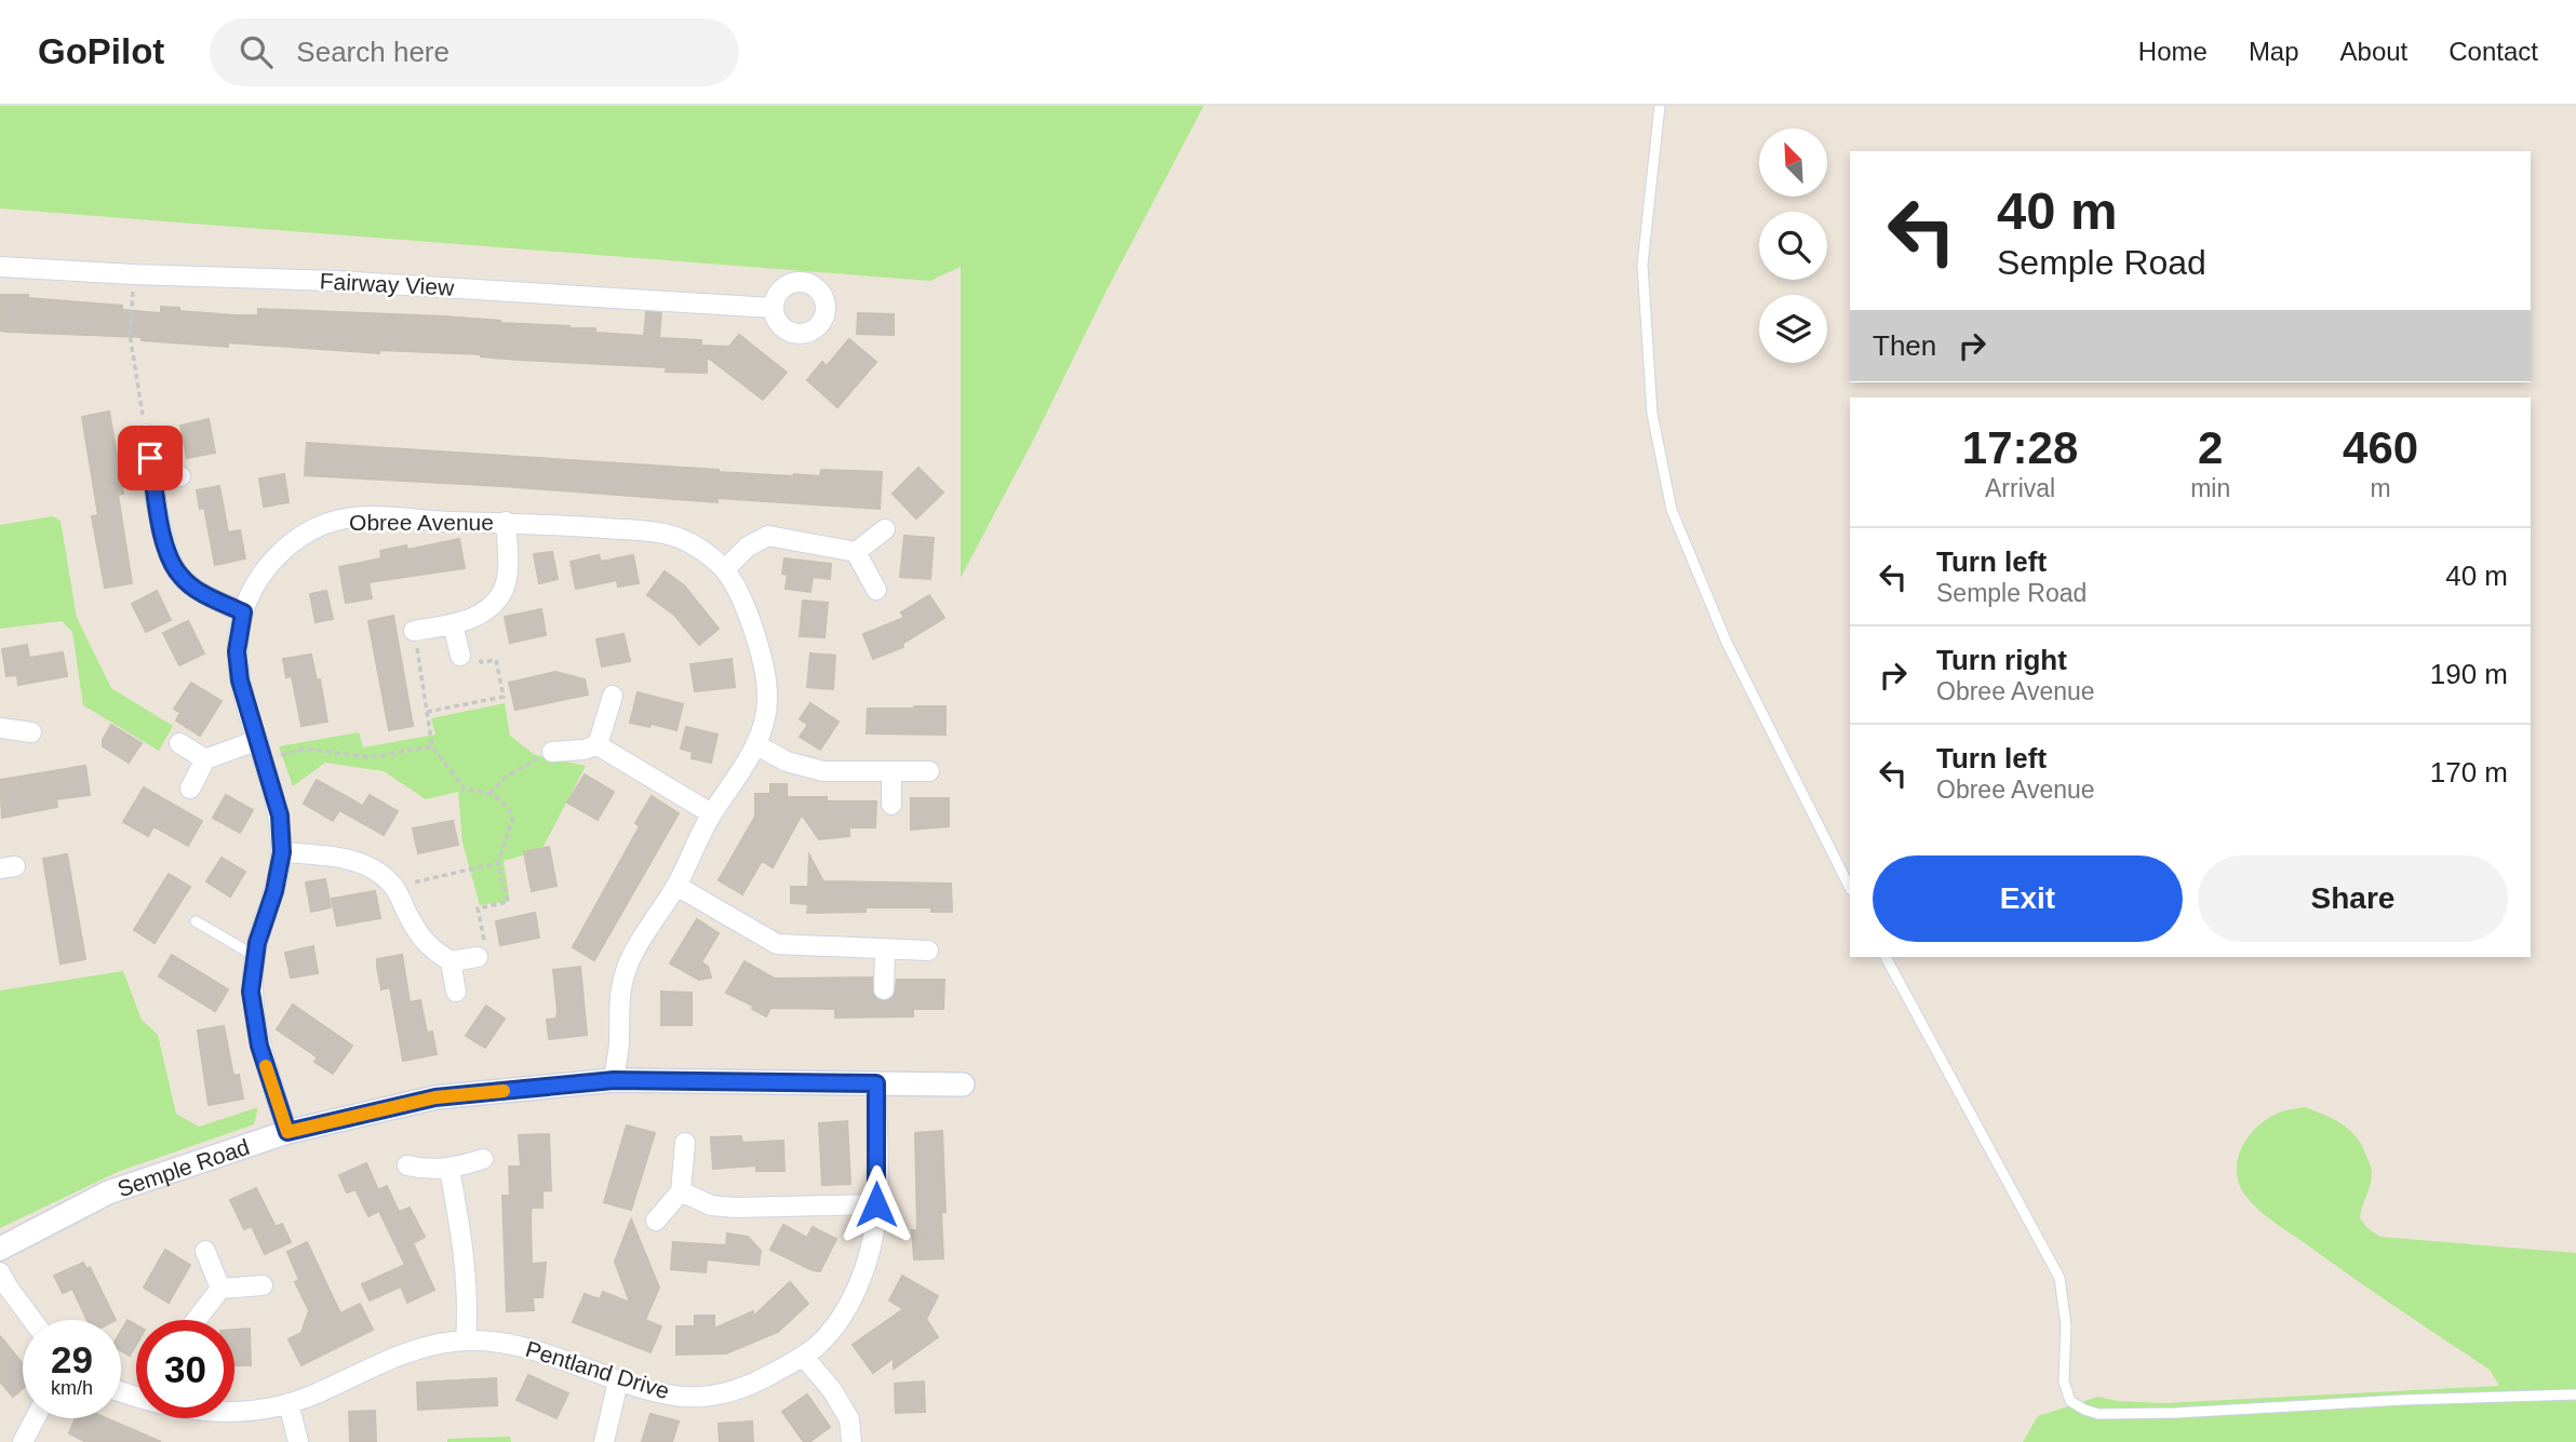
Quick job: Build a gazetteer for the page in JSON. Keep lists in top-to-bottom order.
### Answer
{
  "streets": {
    "street": [
      "Fairway View",
      "Obree Avenue",
      "Semple Road",
      "Pentland Drive"
    ]
  },
  "crossings": [
    ["Obree Avenue", "Semple Road"],
    ["Semple Road", "Pentland Drive"]
  ],
  "north": "top left",
  "page": {
    "header": "GoPilot",
    "search": "Search here",
    "nav": [
      "Home",
      "Map",
      "About",
      "Contact"
    ],
    "turn": ["40 m", "Semple Road"],
    "then": "Then",
    "eta": [
      "17:28",
      "Arrival",
      "2",
      "min",
      "460",
      "m"
    ],
    "list": [
      {
        "name": "Turn left",
        "note": "Semple Road",
        "value": "40 m"
      },
      {
        "name": "Turn right",
        "note": "Obree Avenue",
        "value": "190 m"
      },
      {
        "name": "Turn left",
        "note": "Obree Avenue",
        "value": "170 m"
      }
    ],
    "buttons": ["Exit", "Share"],
    "speed": "29 km/h",
    "limit": "30"
  }
}
